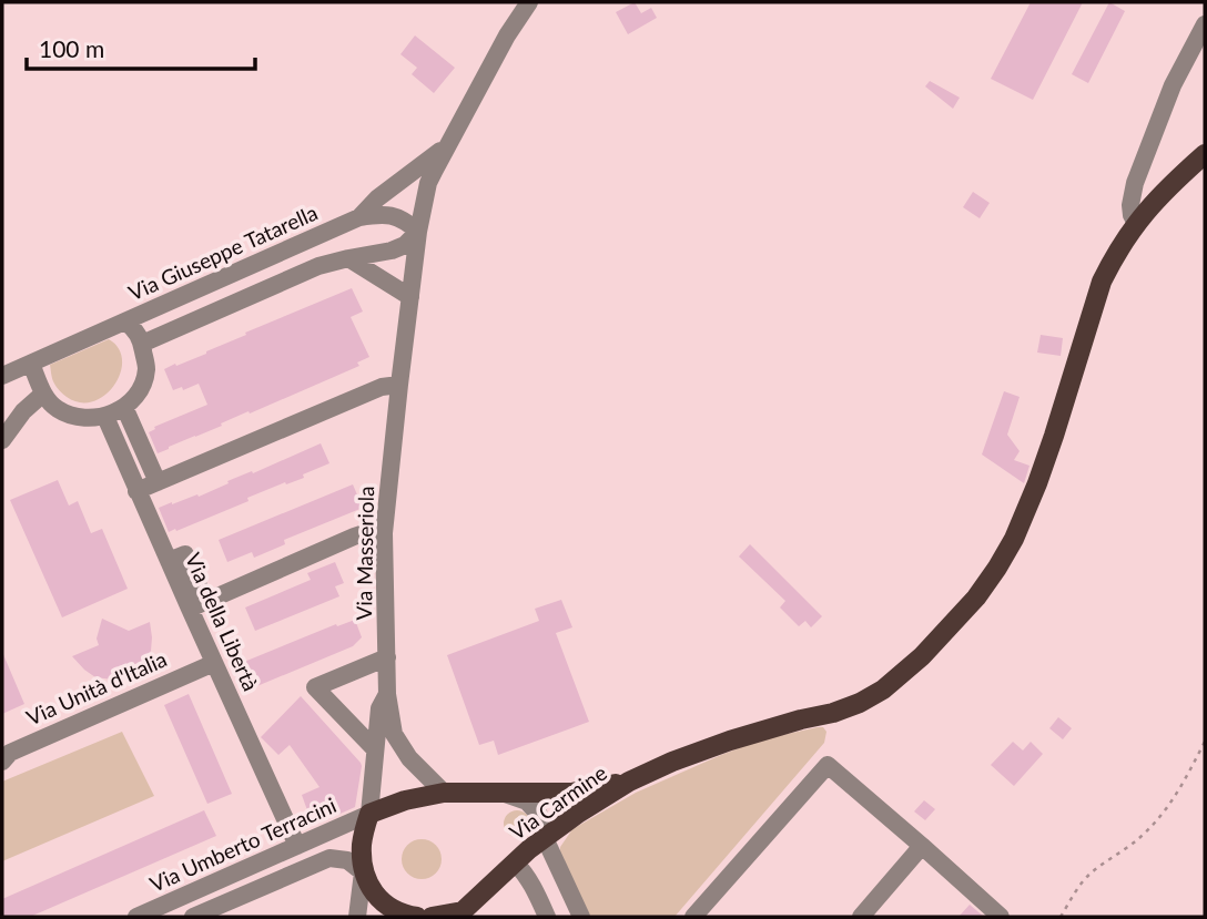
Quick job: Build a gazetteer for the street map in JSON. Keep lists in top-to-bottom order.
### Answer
{
  "streets": {
    "main road": ["Via Masseriola", "Via Carmine"],
    "street": [
      "Via Giuseppe Tatarella",
      "Via della Libertà",
      "Via Unità d'Italia",
      "Via Umberto Terracini"
    ]
  },
  "crossings": [
    ["Via Giuseppe Tatarella", "Via Masseriola"],
    ["Via Giuseppe Tatarella", "Via della Libertà"],
    ["Via Masseriola", "Via Carmine"],
    ["Via Masseriola", "Via Umberto Terracini"],
    ["Via della Libertà", "Via Unità d'Italia"],
    ["Via della Libertà", "Via Umberto Terracini"],
    ["Via Carmine", "Via Umberto Terracini"]
  ],
  "scale_bar": "100 m"
}
